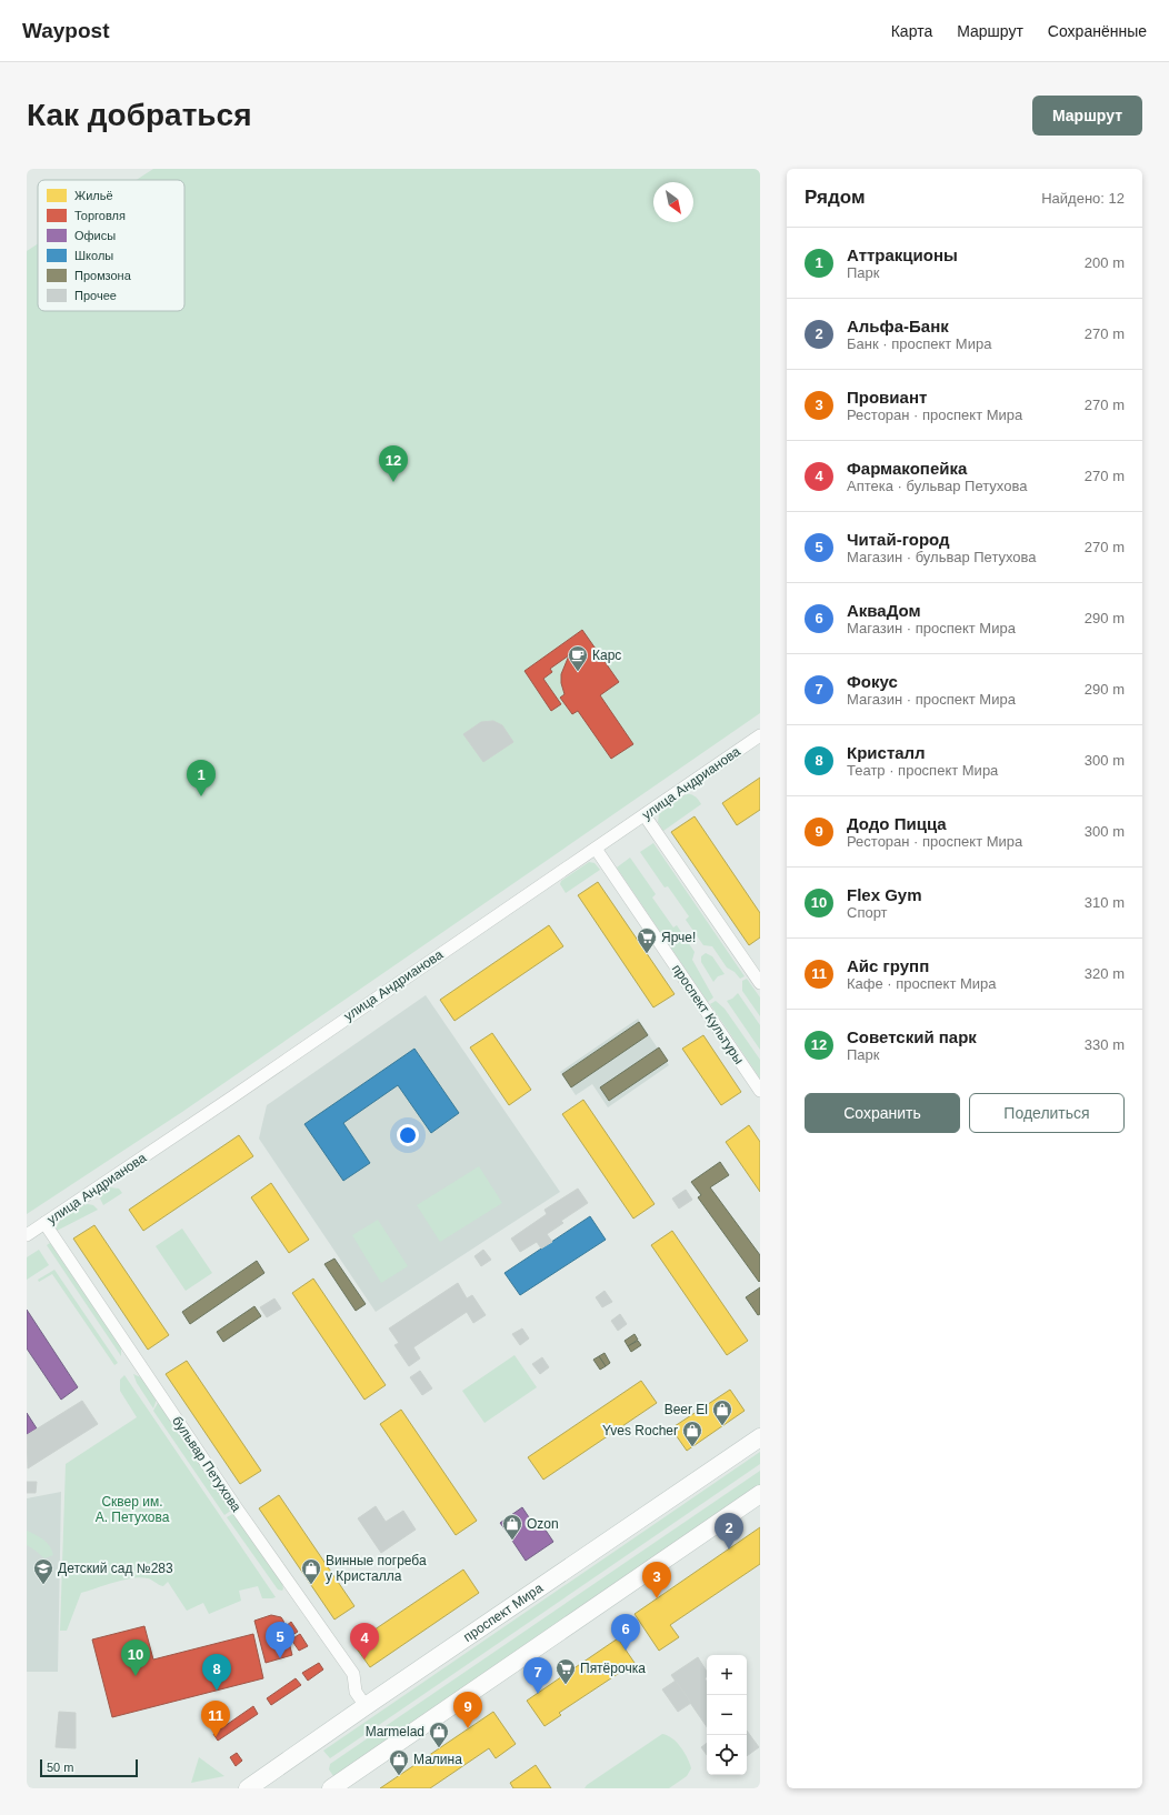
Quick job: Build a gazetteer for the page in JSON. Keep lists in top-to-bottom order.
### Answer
{
  "streets": {
    "main road": ["проспект Мира"],
    "street": ["улица Андрианова", "проспект Культуры", "бульвар Петухова"]
  },
  "crossings": [
    ["улица Андрианова", "проспект Культуры"],
    ["улица Андрианова", "бульвар Петухова"],
    ["бульвар Петухова", "проспект Мира"]
  ],
  "parks": ["Сквер им. А. Петухова"],
  "places": {
    "cafe": ["Карс"],
    "supermarket": ["Ярче!", "Пятёрочка"],
    "shop": [
      "Beer El",
      "Yves Rocher",
      "Ozon",
      "Винные погреба у Кристалла",
      "Marmelad",
      "Малина"
    ],
    "school or university": ["Детский сад №283"]
  },
  "legend": [
    "Жильё",
    "Торговля",
    "Офисы",
    "Школы",
    "Промзона",
    "Прочее"
  ],
  "scale_bar": "50 m",
  "north": "bottom right",
  "page": {
    "header": "Waypost",
    "nav": ["Карта", "Маршрут", "Сохранённые"],
    "buttons": [
      "Маршрут",
      ["Сохранить", "Поделиться"]
    ],
    "title": "Как добраться",
    "heading": ["Рядом", "Найдено: 12"],
    "list": [
      {
        "mark": "1",
        "name": "Аттракционы",
        "note": "Парк",
        "value": "200 m"
      },
      {
        "mark": "2",
        "name": "Альфа-Банк",
        "note": "Банк · проспект Мира",
        "value": "270 m"
      },
      {
        "mark": "3",
        "name": "Провиант",
        "note": "Ресторан · проспект Мира",
        "value": "270 m"
      },
      {
        "mark": "4",
        "name": "Фармакопейка",
        "note": "Аптека · бульвар Петухова",
        "value": "270 m"
      },
      {
        "mark": "5",
        "name": "Читай-город",
        "note": "Магазин · бульвар Петухова",
        "value": "270 m"
      },
      {
        "mark": "6",
        "name": "АкваДом",
        "note": "Магазин · проспект Мира",
        "value": "290 m"
      },
      {
        "mark": "7",
        "name": "Фокус",
        "note": "Магазин · проспект Мира",
        "value": "290 m"
      },
      {
        "mark": "8",
        "name": "Кристалл",
        "note": "Театр · проспект Мира",
        "value": "300 m"
      },
      {
        "mark": "9",
        "name": "Додо Пицца",
        "note": "Ресторан · проспект Мира",
        "value": "300 m"
      },
      {
        "mark": "10",
        "name": "Flex Gym",
        "note": "Спорт",
        "value": "310 m"
      },
      {
        "mark": "11",
        "name": "Айс групп",
        "note": "Кафе · проспект Мира",
        "value": "320 m"
      },
      {
        "mark": "12",
        "name": "Советский парк",
        "note": "Парк",
        "value": "330 m"
      }
    ],
    "pins": [
      "12",
      "1",
      "2",
      "3",
      "6",
      "5",
      "4",
      "10",
      "8",
      "7",
      "9",
      "11"
    ],
    "map_buttons": ["+", "−"],
    "scale": "50 m"
  }
}
